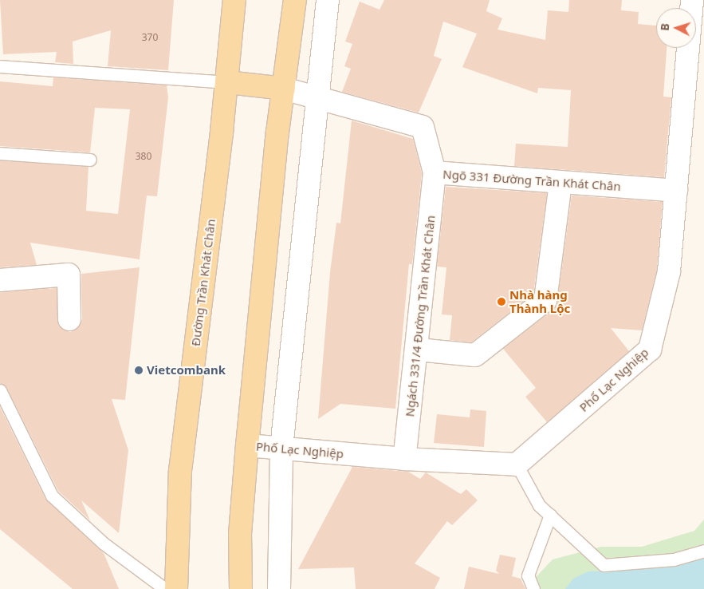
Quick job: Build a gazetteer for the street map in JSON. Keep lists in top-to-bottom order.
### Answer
{
  "streets": {
    "main road": ["Đường Trần Khát Chân"],
    "street": ["Ngõ 331 Đường Trần Khát Chân", "Ngách 331/4 Đường Trần Khát Chân", "Phố Lạc Nghiệp"]
  },
  "crossings": [
    ["Ngõ 331 Đường Trần Khát Chân", "Ngách 331/4 Đường Trần Khát Chân"],
    ["Ngõ 331 Đường Trần Khát Chân", "Phố Lạc Nghiệp"],
    ["Ngách 331/4 Đường Trần Khát Chân", "Phố Lạc Nghiệp"]
  ],
  "places": ["Nhà hàng Thành Lộc", "Vietcombank"],
  "house_numbers": ["370", "380"],
  "north": "left"
}
